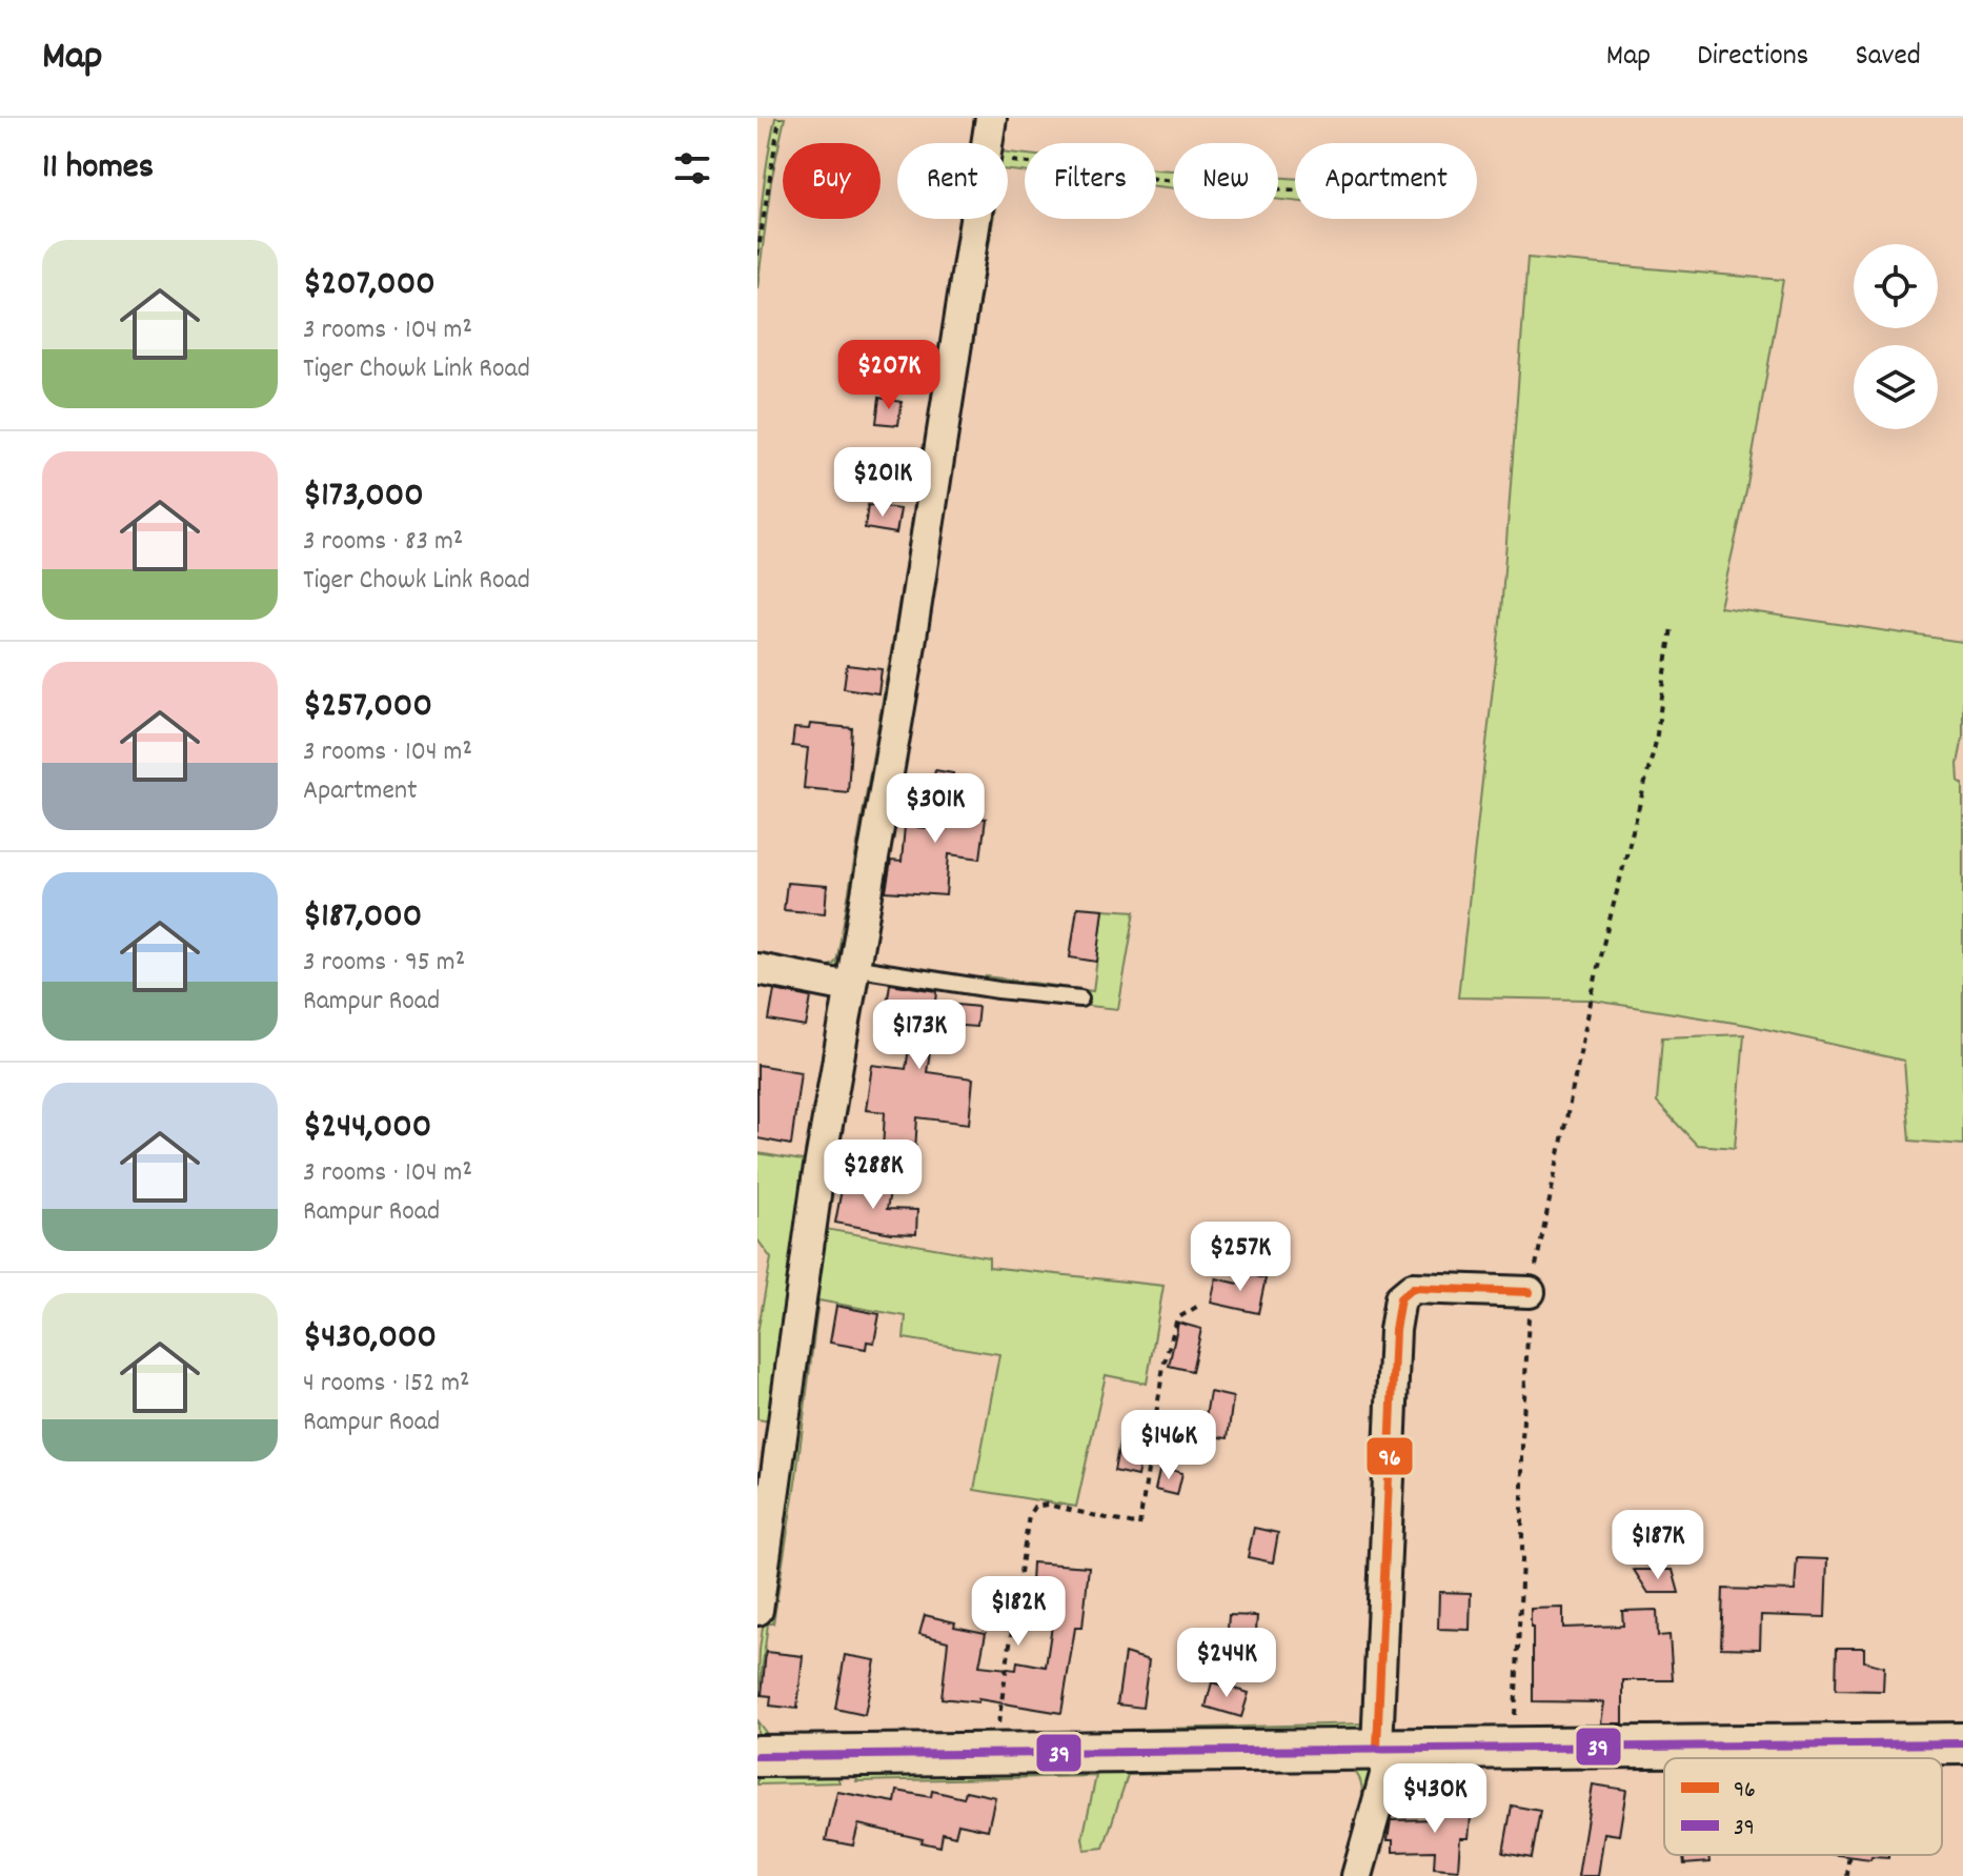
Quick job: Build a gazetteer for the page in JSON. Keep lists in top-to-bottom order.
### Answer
{
  "lines": ["transit line 96", "transit line 39"],
  "legend": ["96", "39"],
  "page": {
    "header": "Map",
    "nav": ["Map", "Directions", "Saved"],
    "heading": "11 homes",
    "chip": [
      "Buy",
      "Rent",
      "Filters",
      "New",
      "Apartment"
    ],
    "list": [
      {
        "name": "$207,000",
        "note": "3 rooms · 104 m² · Tiger Chowk Link Road"
      },
      {
        "name": "$173,000",
        "note": "3 rooms · 83 m² · Tiger Chowk Link Road"
      },
      {
        "name": "$257,000",
        "note": "3 rooms · 104 m² · Apartment"
      },
      {
        "name": "$187,000",
        "note": "3 rooms · 95 m² · Rampur Road"
      },
      {
        "name": "$244,000",
        "note": "3 rooms · 104 m² · Rampur Road"
      },
      {
        "name": "$430,000",
        "note": "4 rooms · 152 m² · Rampur Road"
      }
    ],
    "price": [
      "$207K",
      "$201K",
      "$301K",
      "$173K",
      "$288K",
      "$257K",
      "$146K",
      "$187K",
      "$182K",
      "$244K",
      "$430K"
    ]
  }
}
